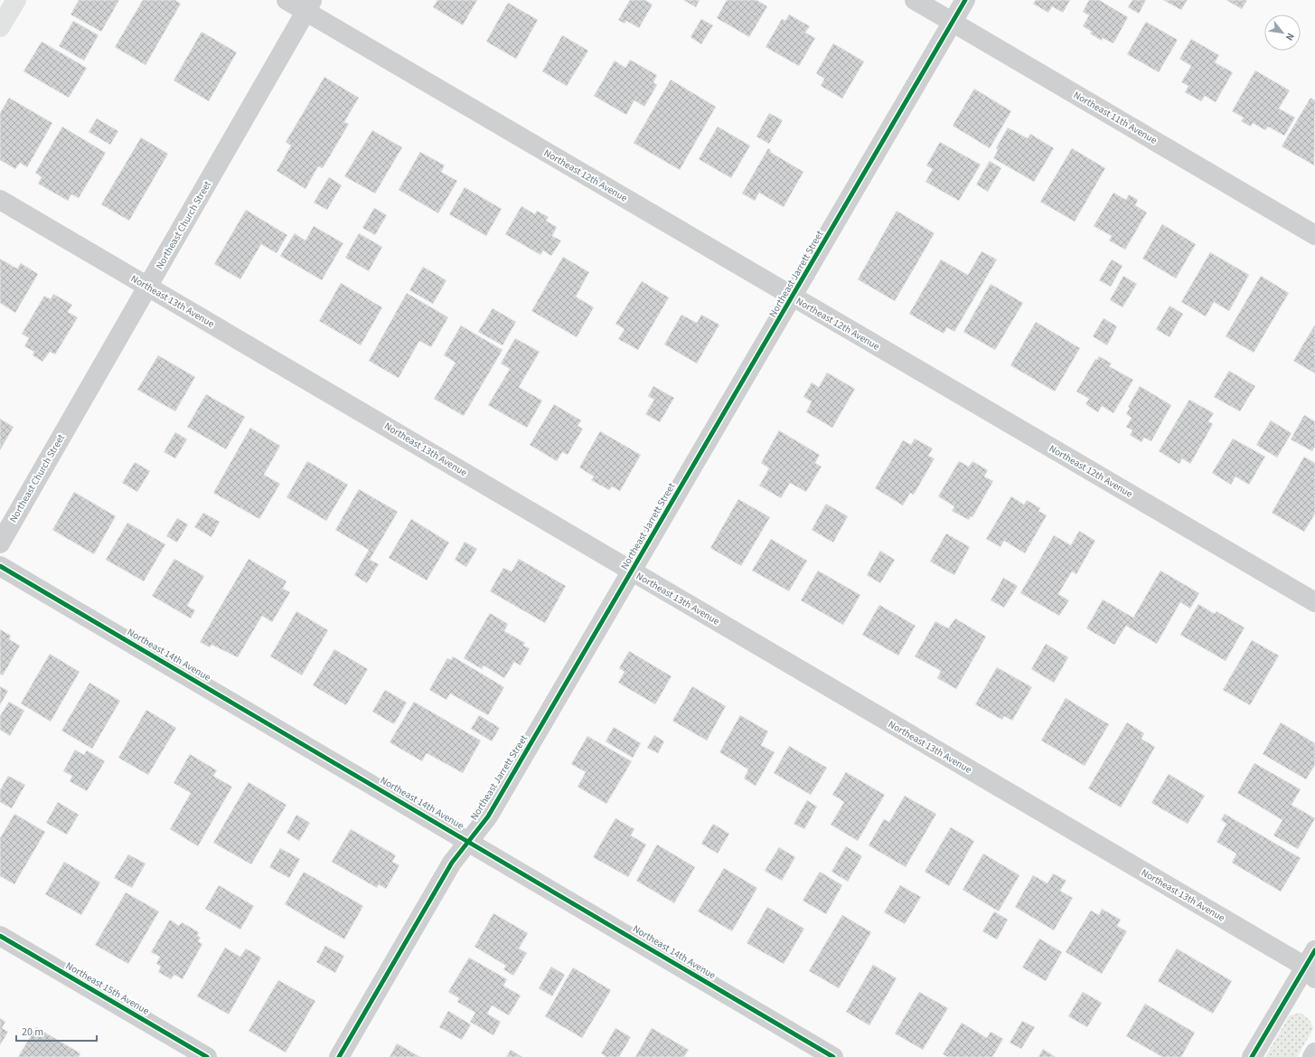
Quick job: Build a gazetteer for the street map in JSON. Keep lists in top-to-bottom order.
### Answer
{
  "streets": {
    "street": [
      "Northeast 11th Avenue",
      "Northeast 12th Avenue",
      "Northeast Church Street",
      "Northeast Jarrett Street",
      "Northeast 13th Avenue",
      "Northeast 14th Avenue",
      "Northeast 15th Avenue"
    ]
  },
  "crossings": [
    ["Northeast 11th Avenue", "Northeast Jarrett Street"],
    ["Northeast 12th Avenue", "Northeast Church Street"],
    ["Northeast 12th Avenue", "Northeast Jarrett Street"],
    ["Northeast Church Street", "Northeast 13th Avenue"],
    ["Northeast Jarrett Street", "Northeast 13th Avenue"],
    ["Northeast Jarrett Street", "Northeast 14th Avenue"]
  ],
  "scale_bar": "20 m",
  "north": "bottom right"
}
